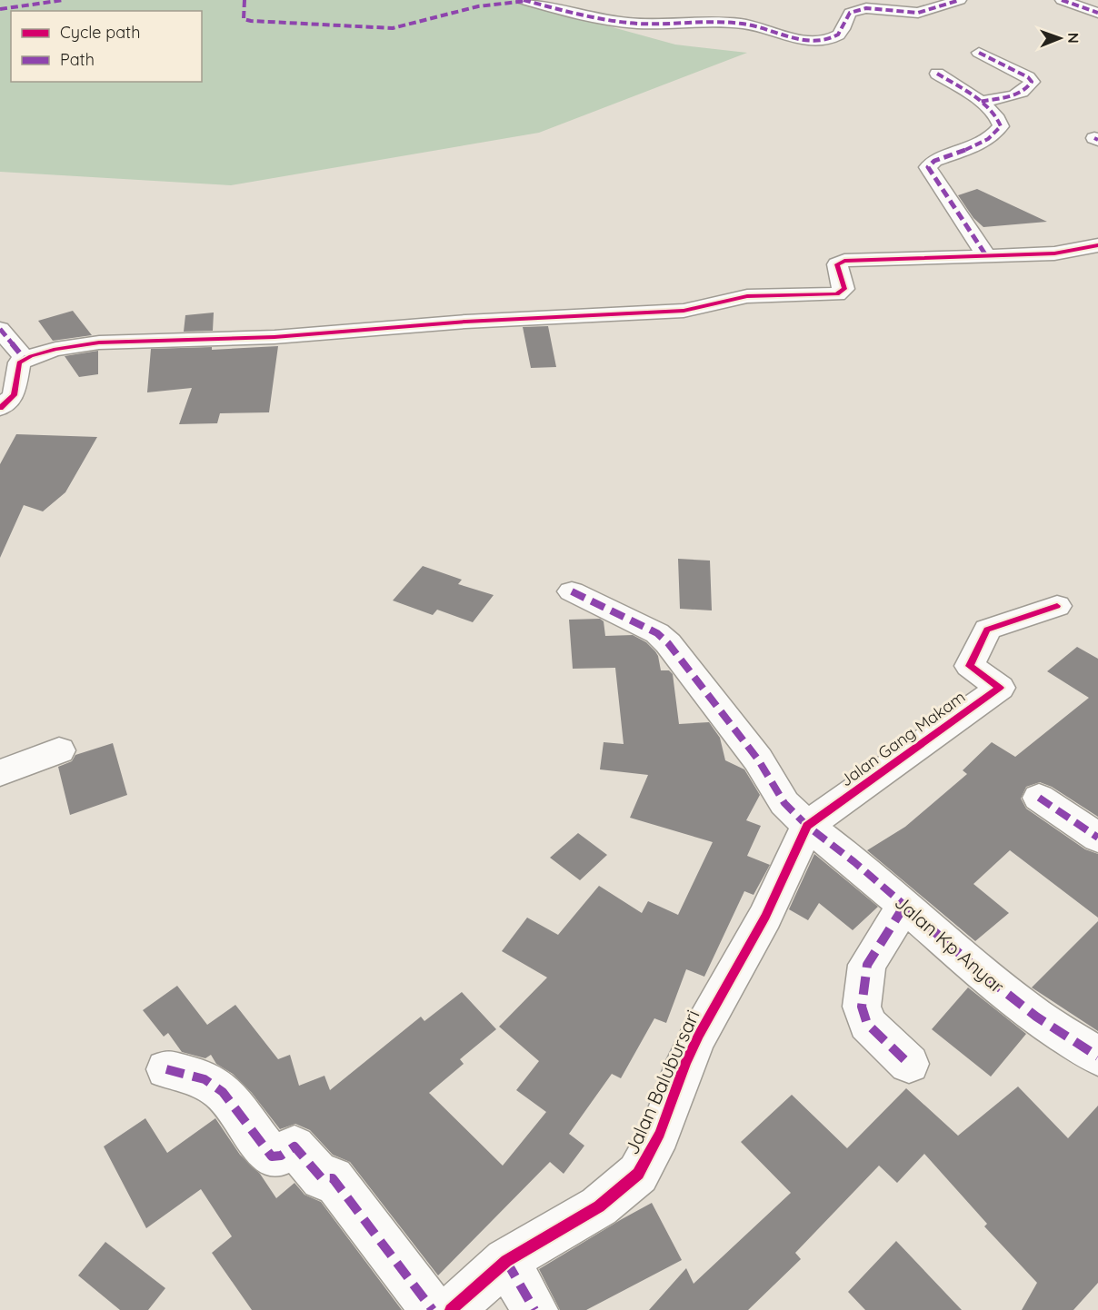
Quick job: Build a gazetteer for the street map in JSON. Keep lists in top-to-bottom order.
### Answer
{
  "streets": {
    "street": ["Jalan Gang Makam", "Jalan Kp Anyar", "Jalan Balubursari"]
  },
  "crossings": [
    ["Jalan Gang Makam", "Jalan Kp Anyar"],
    ["Jalan Gang Makam", "Jalan Balubursari"],
    ["Jalan Kp Anyar", "Jalan Balubursari"]
  ],
  "legend": ["Cycle path", "Path"],
  "north": "right"
}
